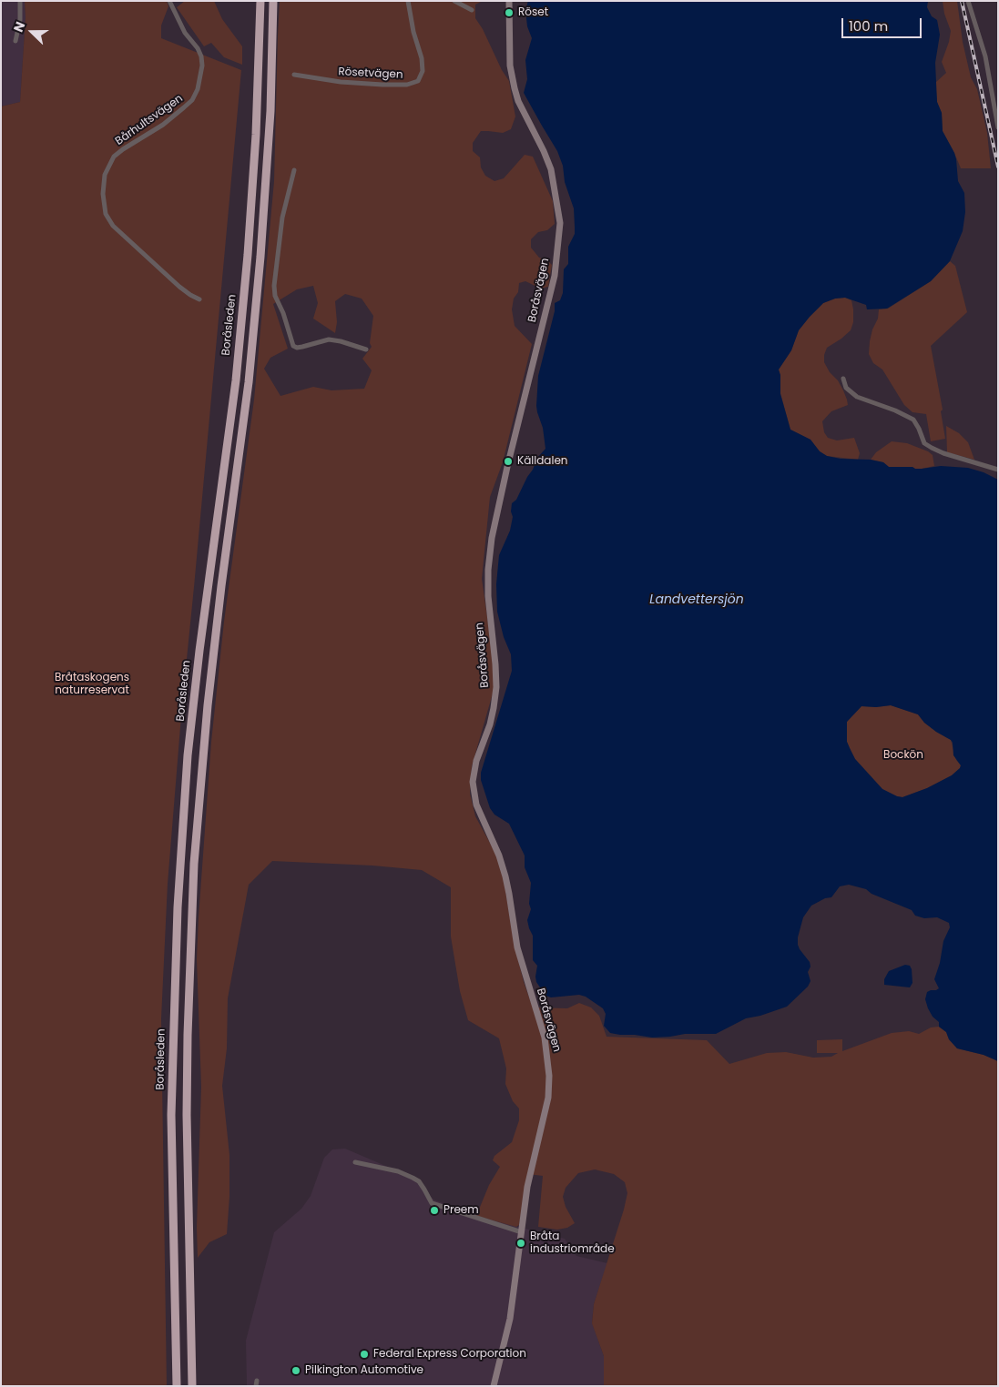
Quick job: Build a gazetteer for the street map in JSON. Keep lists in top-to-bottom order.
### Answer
{
  "streets": {
    "highway": ["Boråsleden"],
    "street": ["Rösetvägen", "Bårhultsvägen", "Boråsvägen"]
  },
  "water": ["Landvettersjön"],
  "parks": ["Bråtaskogens naturreservat", "Bockön"],
  "places": [
    "Röset",
    "Källdalen",
    "Preem",
    "Bråta industriområde",
    "Federal Express Corporation",
    "Pilkington Automotive"
  ],
  "scale_bar": "100 m",
  "north": "left"
}
